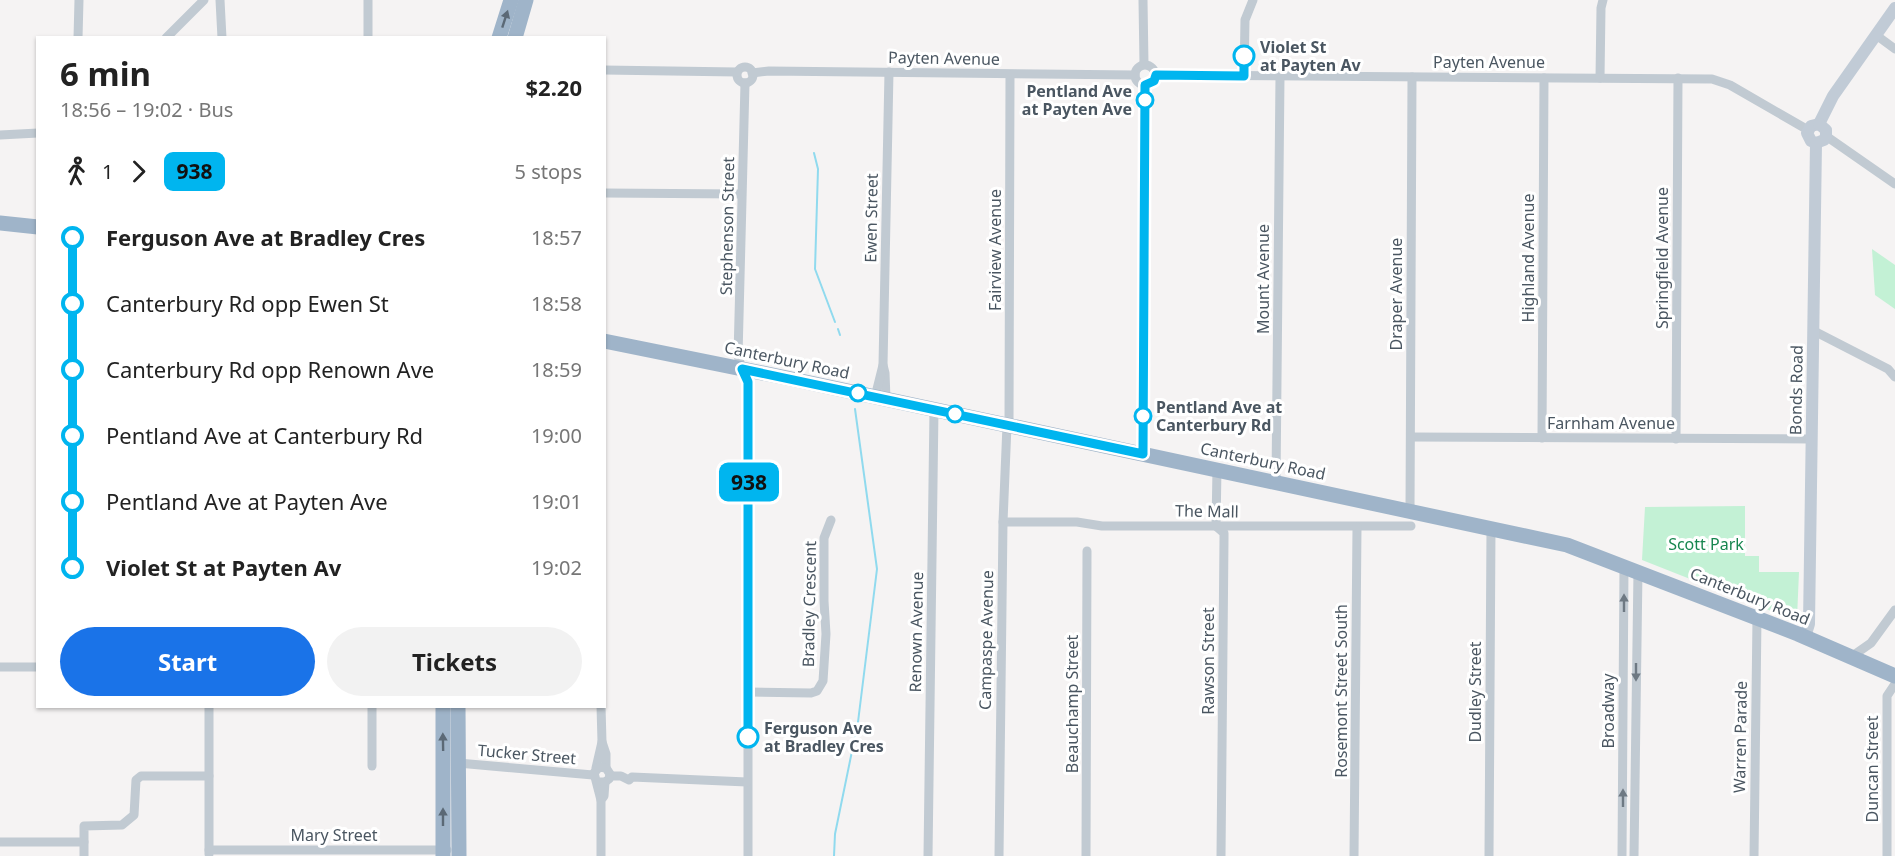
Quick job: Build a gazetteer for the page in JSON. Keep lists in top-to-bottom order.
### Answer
{
  "streets": {
    "highway": ["Canterbury Road"],
    "main road": ["Bonds Road"],
    "street": [
      "Payten Avenue",
      "Ewen Street",
      "Stephenson Street",
      "Fairview Avenue",
      "Highland Avenue",
      "Springfield Avenue",
      "Mount Avenue",
      "Draper Avenue",
      "Farnham Avenue",
      "The Mall",
      "Bradley Crescent",
      "Renown Avenue",
      "Campaspe Avenue",
      "Rawson Street",
      "Rosemont Street South",
      "Dudley Street",
      "Beauchamp Street",
      "Broadway",
      "Warren Parade",
      "Tucker Street",
      "Duncan Street",
      "Mary Street"
    ]
  },
  "crossings": [
    ["Payten Avenue", "Ewen Street"],
    ["Payten Avenue", "Stephenson Street"],
    ["Payten Avenue", "Fairview Avenue"],
    ["Payten Avenue", "Highland Avenue"],
    ["Payten Avenue", "Springfield Avenue"],
    ["Payten Avenue", "Mount Avenue"],
    ["Payten Avenue", "Draper Avenue"],
    ["Ewen Street", "Canterbury Road"],
    ["Stephenson Street", "Canterbury Road"],
    ["Stephenson Street", "Bradley Crescent"],
    ["Stephenson Street", "Tucker Street"],
    ["Fairview Avenue", "Canterbury Road"],
    ["Fairview Avenue", "Campaspe Avenue"],
    ["Highland Avenue", "Farnham Avenue"],
    ["Springfield Avenue", "Farnham Avenue"],
    ["Mount Avenue", "Canterbury Road"],
    ["Draper Avenue", "Canterbury Road"],
    ["Draper Avenue", "Farnham Avenue"],
    ["Draper Avenue", "The Mall"],
    ["Canterbury Road", "Bonds Road"],
    ["Canterbury Road", "The Mall"],
    ["Canterbury Road", "Renown Avenue"],
    ["Canterbury Road", "Campaspe Avenue"],
    ["Canterbury Road", "Rawson Street"],
    ["Canterbury Road", "Dudley Street"],
    ["Canterbury Road", "Broadway"],
    ["Canterbury Road", "Warren Parade"],
    ["Bonds Road", "Farnham Avenue"],
    ["The Mall", "Campaspe Avenue"],
    ["The Mall", "Rawson Street"],
    ["The Mall", "Rosemont Street South"]
  ],
  "parks": ["Scott Park"],
  "places": [
    "Violet St at Payten Av",
    "Pentland Ave at Payten Ave",
    "Pentland Ave at Canterbury Rd",
    "Ferguson Ave at Bradley Cres"
  ],
  "lines": ["bus line 938"],
  "page": {
    "on_map": "938",
    "heading": ["6 min", "18:56 – 19:02 · Bus", "$2.20"],
    "legs": ["1", "938", "5 stops"],
    "list": [
      {
        "name": "Ferguson Ave at Bradley Cres",
        "value": "18:57"
      },
      {
        "name": "Canterbury Rd opp Ewen St",
        "value": "18:58"
      },
      {
        "name": "Canterbury Rd opp Renown Ave",
        "value": "18:59"
      },
      {
        "name": "Pentland Ave at Canterbury Rd",
        "value": "19:00"
      },
      {
        "name": "Pentland Ave at Payten Ave",
        "value": "19:01"
      },
      {
        "name": "Violet St at Payten Av",
        "value": "19:02"
      }
    ],
    "buttons": ["Start", "Tickets"]
  }
}
